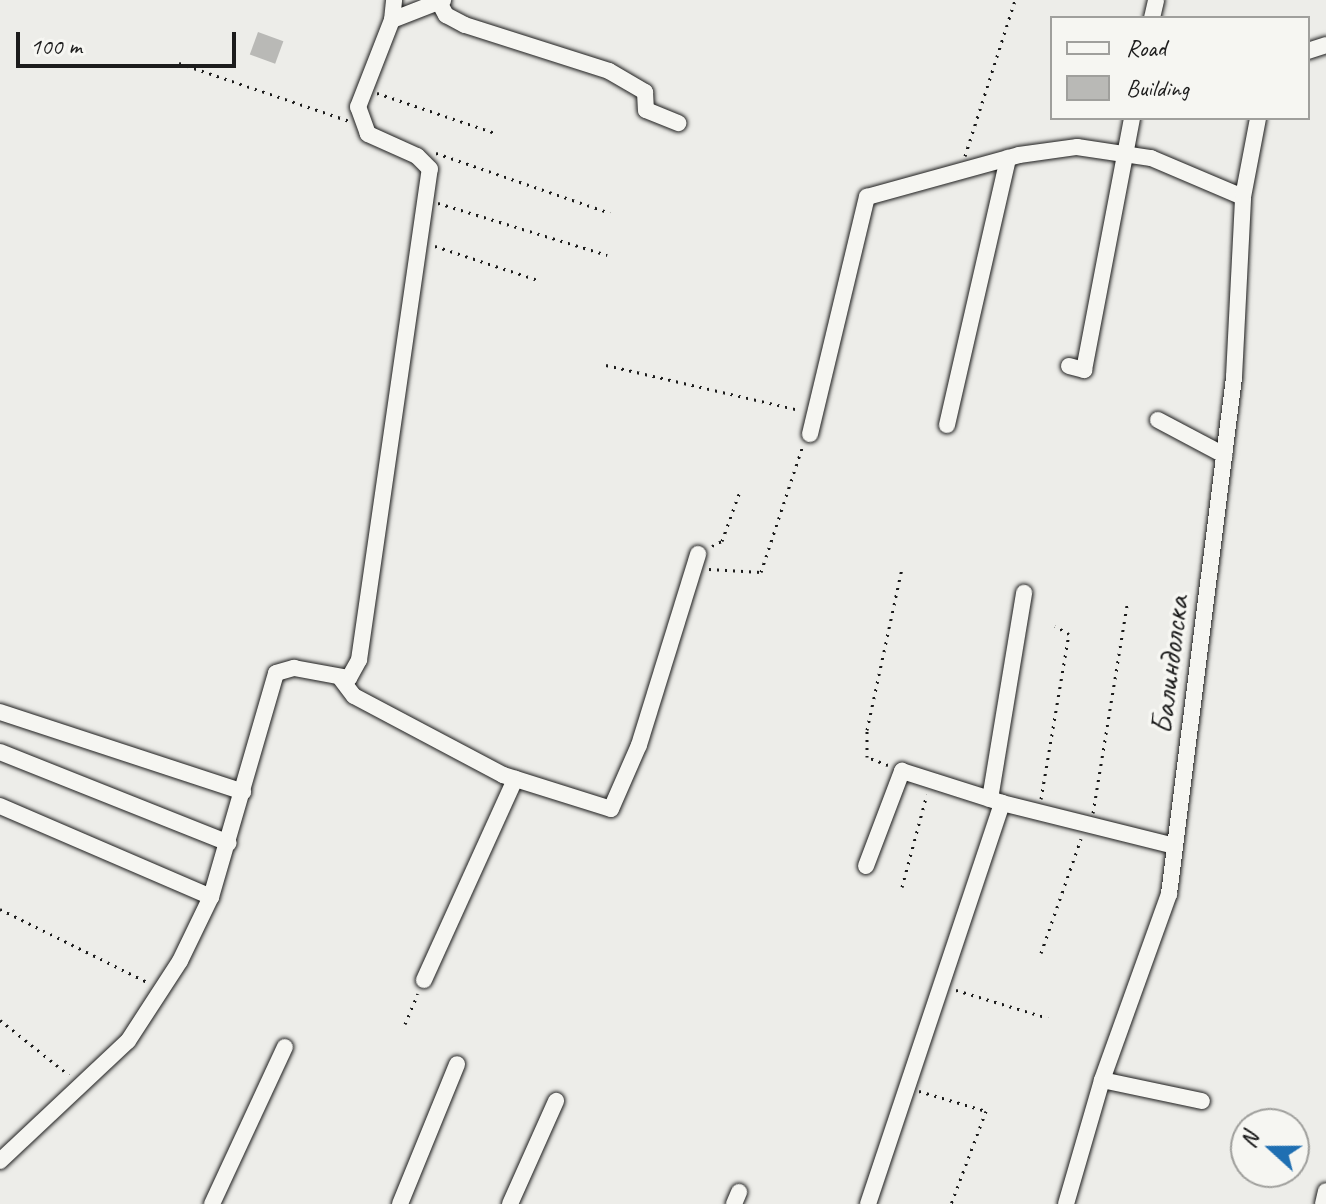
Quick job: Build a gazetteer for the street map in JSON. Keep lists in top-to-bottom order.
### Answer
{
  "streets": {
    "street": ["Балиндолска"]
  },
  "legend": ["Road", "Building"],
  "scale_bar": "100 m",
  "north": "left"
}
